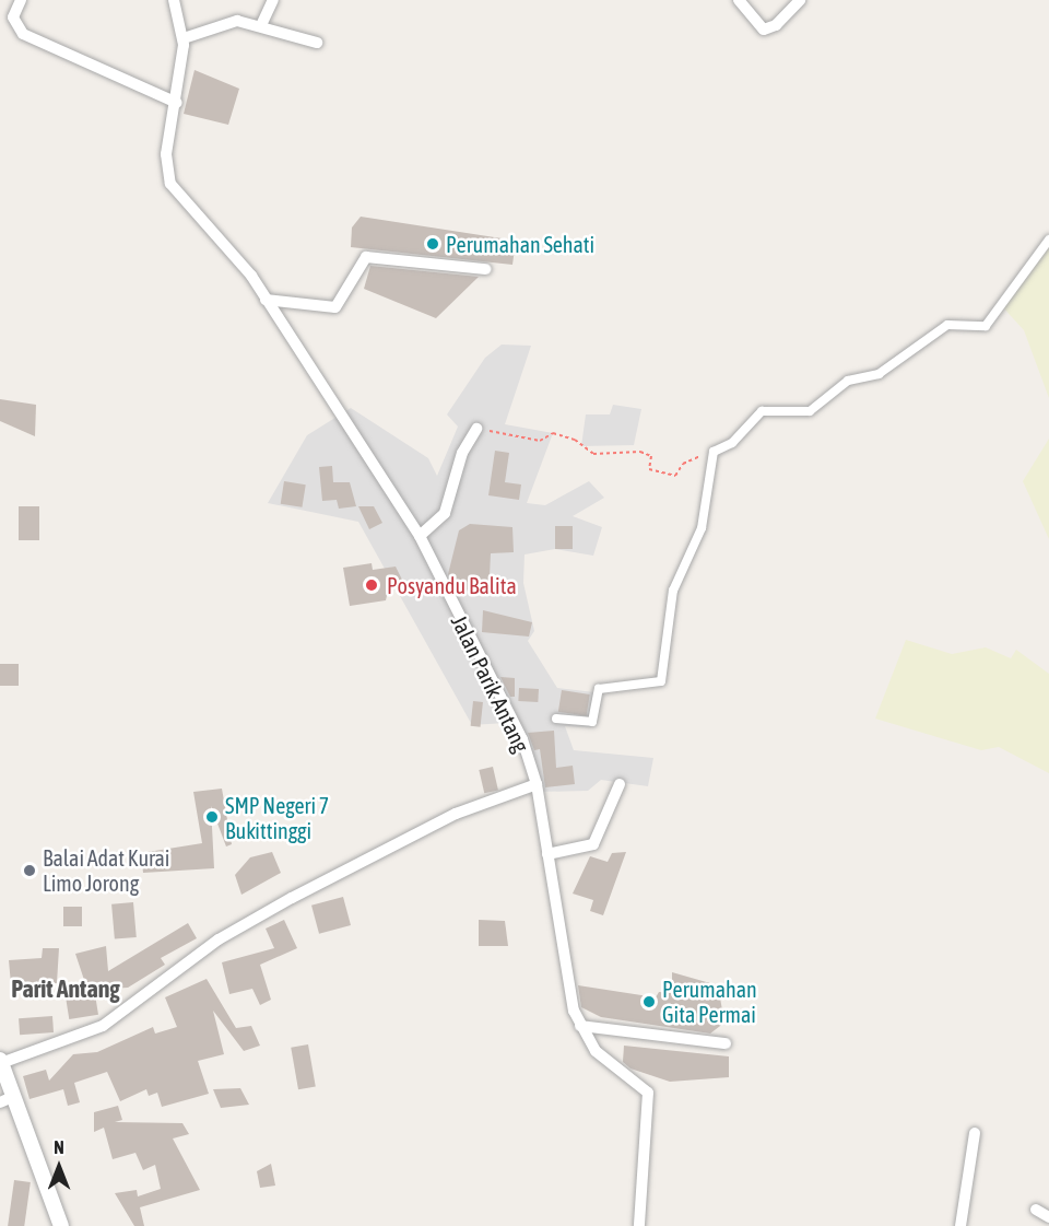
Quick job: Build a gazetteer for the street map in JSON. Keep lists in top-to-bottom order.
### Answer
{
  "streets": {
    "street": ["Jalan Parik Antang"]
  },
  "districts": ["Parit Antang"],
  "places": [
    "Perumahan Sehati",
    "Posyandu Balita",
    "SMP Negeri 7 Bukittinggi",
    "Balai Adat Kurai Limo Jorong",
    "Perumahan Gita Permai"
  ],
  "north": "top"
}
